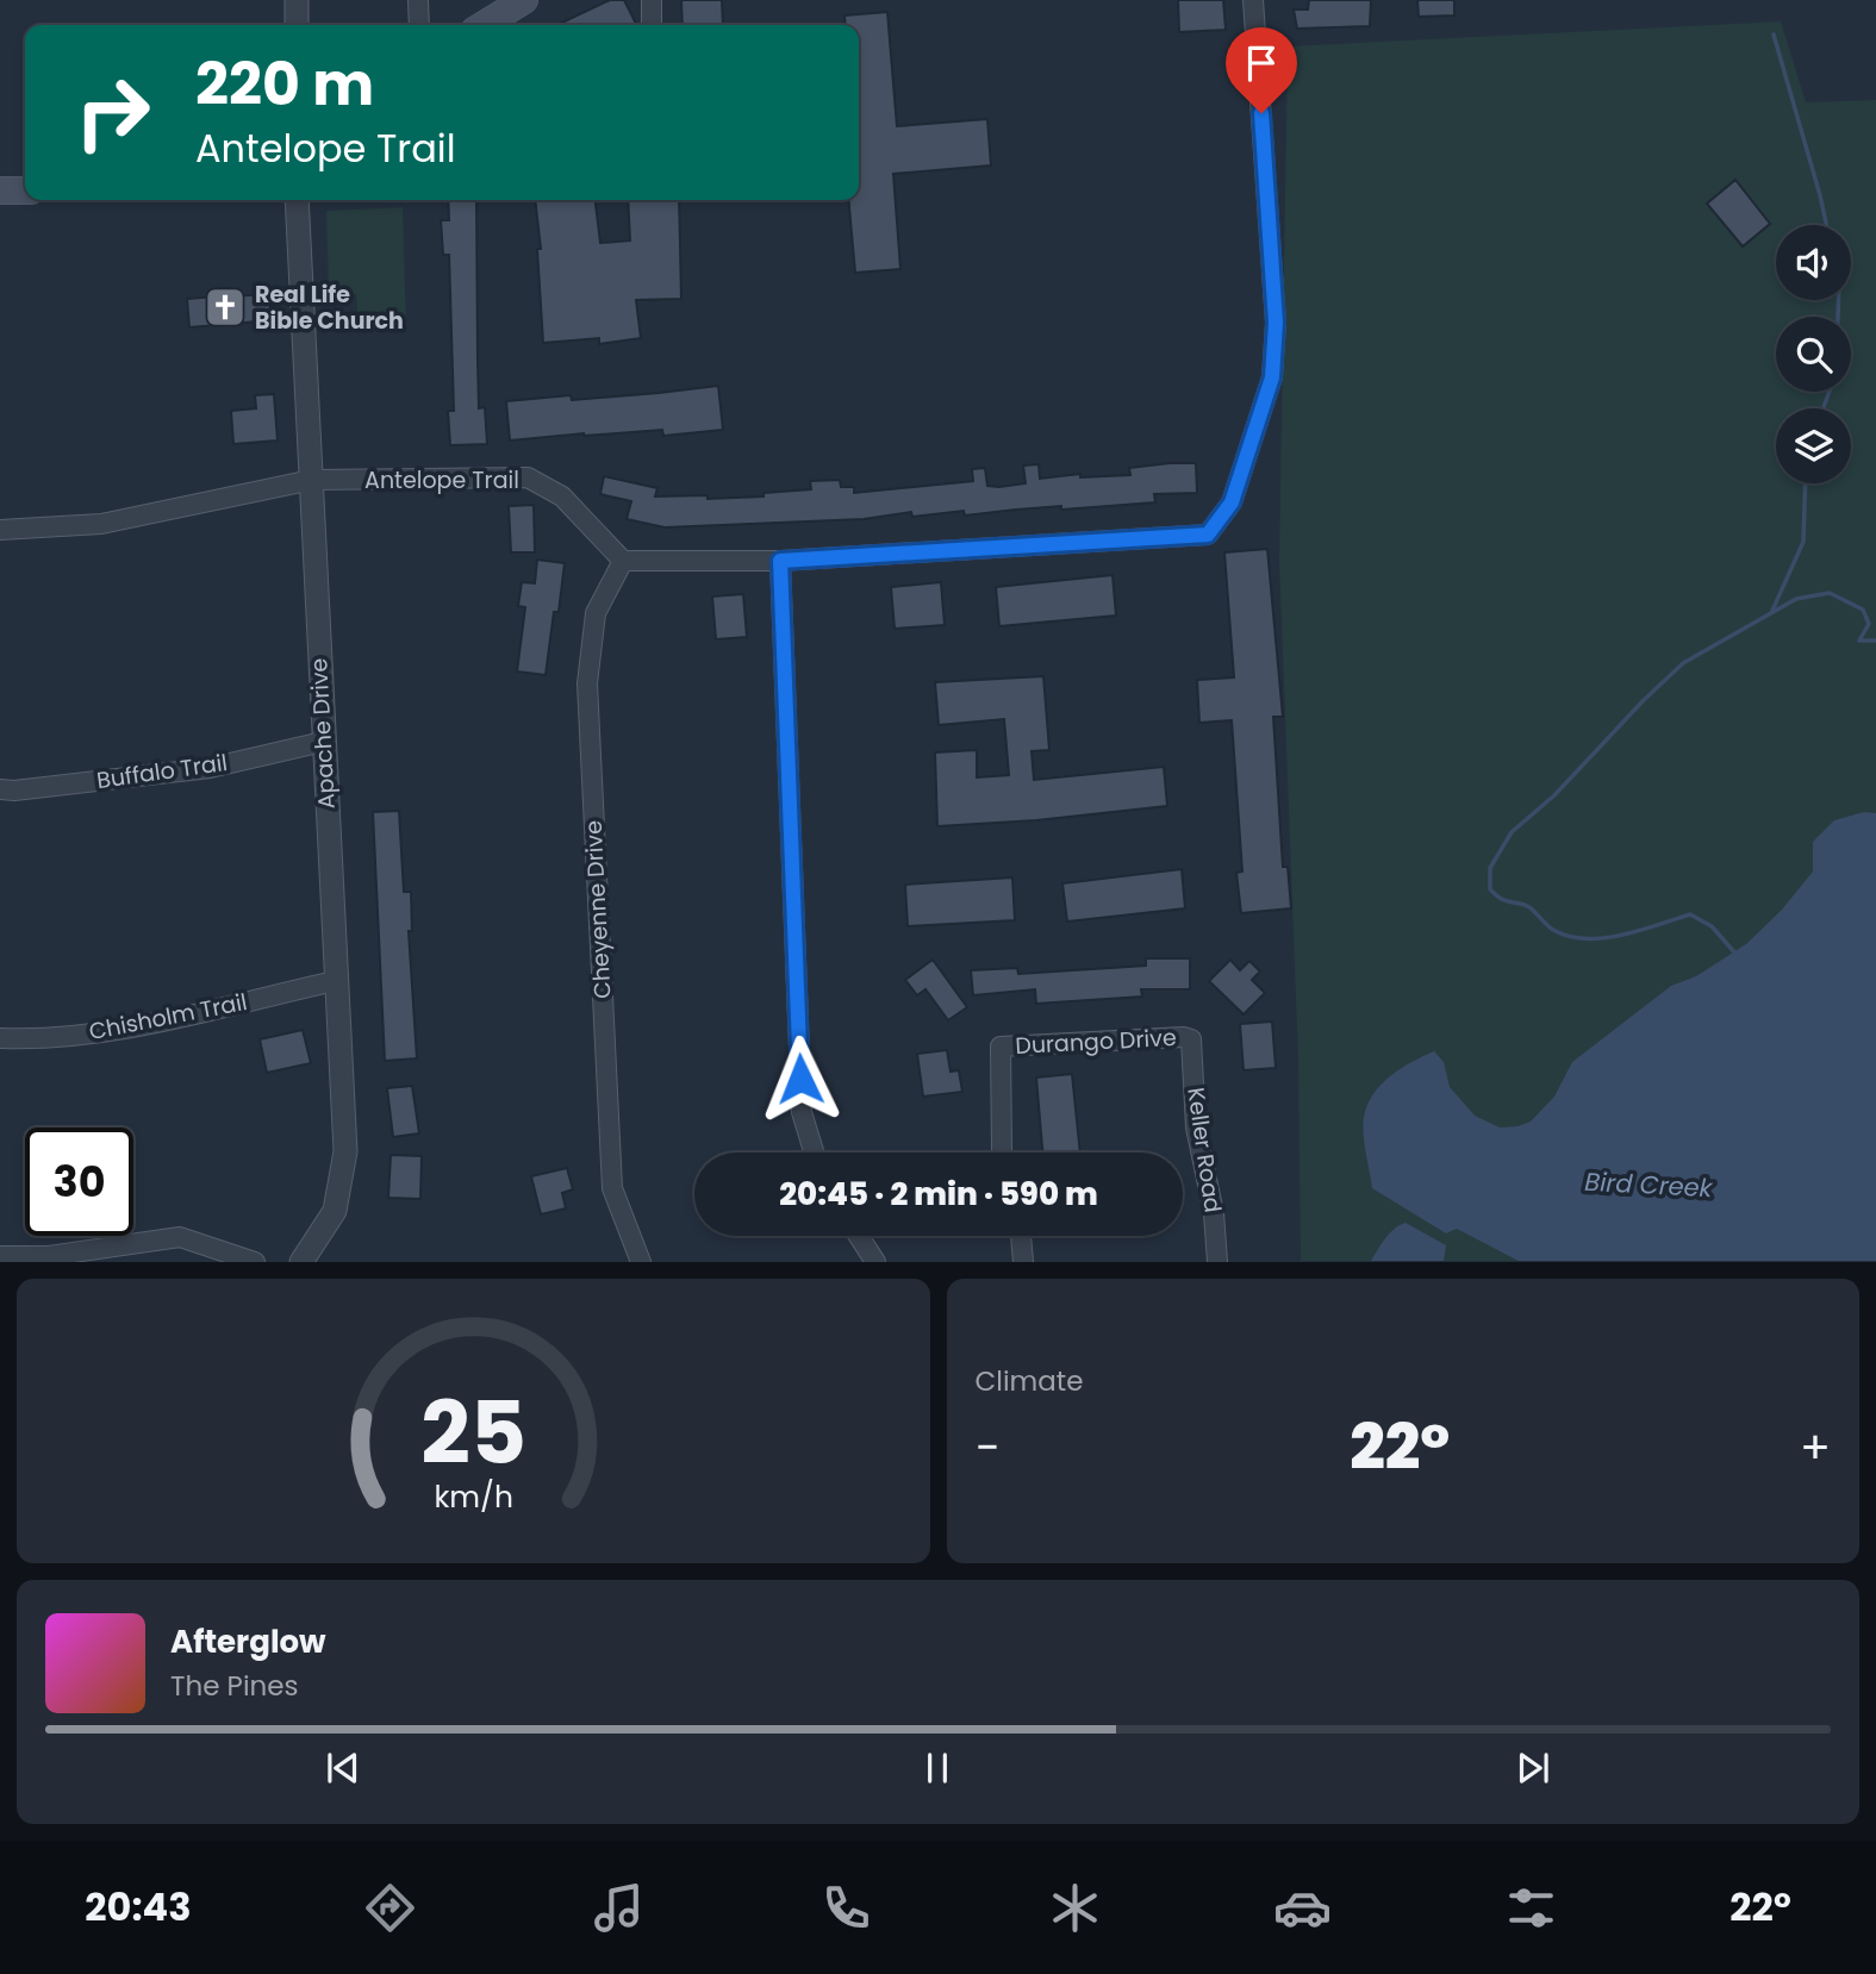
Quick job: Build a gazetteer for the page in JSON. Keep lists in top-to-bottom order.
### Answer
{
  "streets": {
    "street": [
      "Antelope Trail",
      "Apache Drive",
      "Buffalo Trail",
      "Cheyenne Drive",
      "Chisholm Trail",
      "Durango Drive",
      "Keller Road"
    ]
  },
  "crossings": [
    ["Antelope Trail", "Apache Drive"],
    ["Antelope Trail", "Cheyenne Drive"],
    ["Apache Drive", "Buffalo Trail"],
    ["Apache Drive", "Chisholm Trail"],
    ["Durango Drive", "Keller Road"]
  ],
  "water": ["Bird Creek"],
  "places": {
    "church": ["Real Life Bible Church"]
  },
  "page": {
    "turn": ["220 m", "Antelope Trail"],
    "limit": "30",
    "trip": "20:45 · 2 min · 590 m",
    "tile": "Climate",
    "heat": ["−", "22°", "+"],
    "song": ["Afterglow", "The Pines"],
    "tabs": ["20:43", "22°"],
    "gauge": ["25", "km/h"]
  }
}
